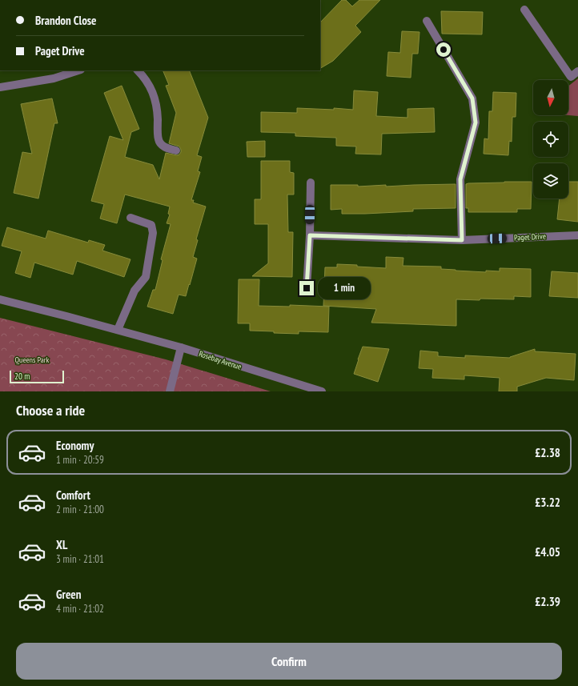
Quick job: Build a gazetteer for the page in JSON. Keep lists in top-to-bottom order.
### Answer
{
  "streets": {
    "street": ["Paget Drive", "Rosebay Avenue"]
  },
  "parks": ["Queens Park"],
  "scale_bar": "20 m",
  "north": "bottom",
  "page": {
    "banner": ["Brandon Close", "Paget Drive"],
    "bubble": "1 min",
    "scale": "20 m",
    "heading": "Choose a ride",
    "list": [
      {
        "name": "Economy",
        "note": "1 min · 20:59",
        "value": "£2.38"
      },
      {
        "name": "Comfort",
        "note": "2 min · 21:00",
        "value": "£3.22"
      },
      {
        "name": "XL",
        "note": "3 min · 21:01",
        "value": "£4.05"
      },
      {
        "name": "Green",
        "note": "4 min · 21:02",
        "value": "£2.39"
      }
    ],
    "buttons": "Confirm"
  }
}
